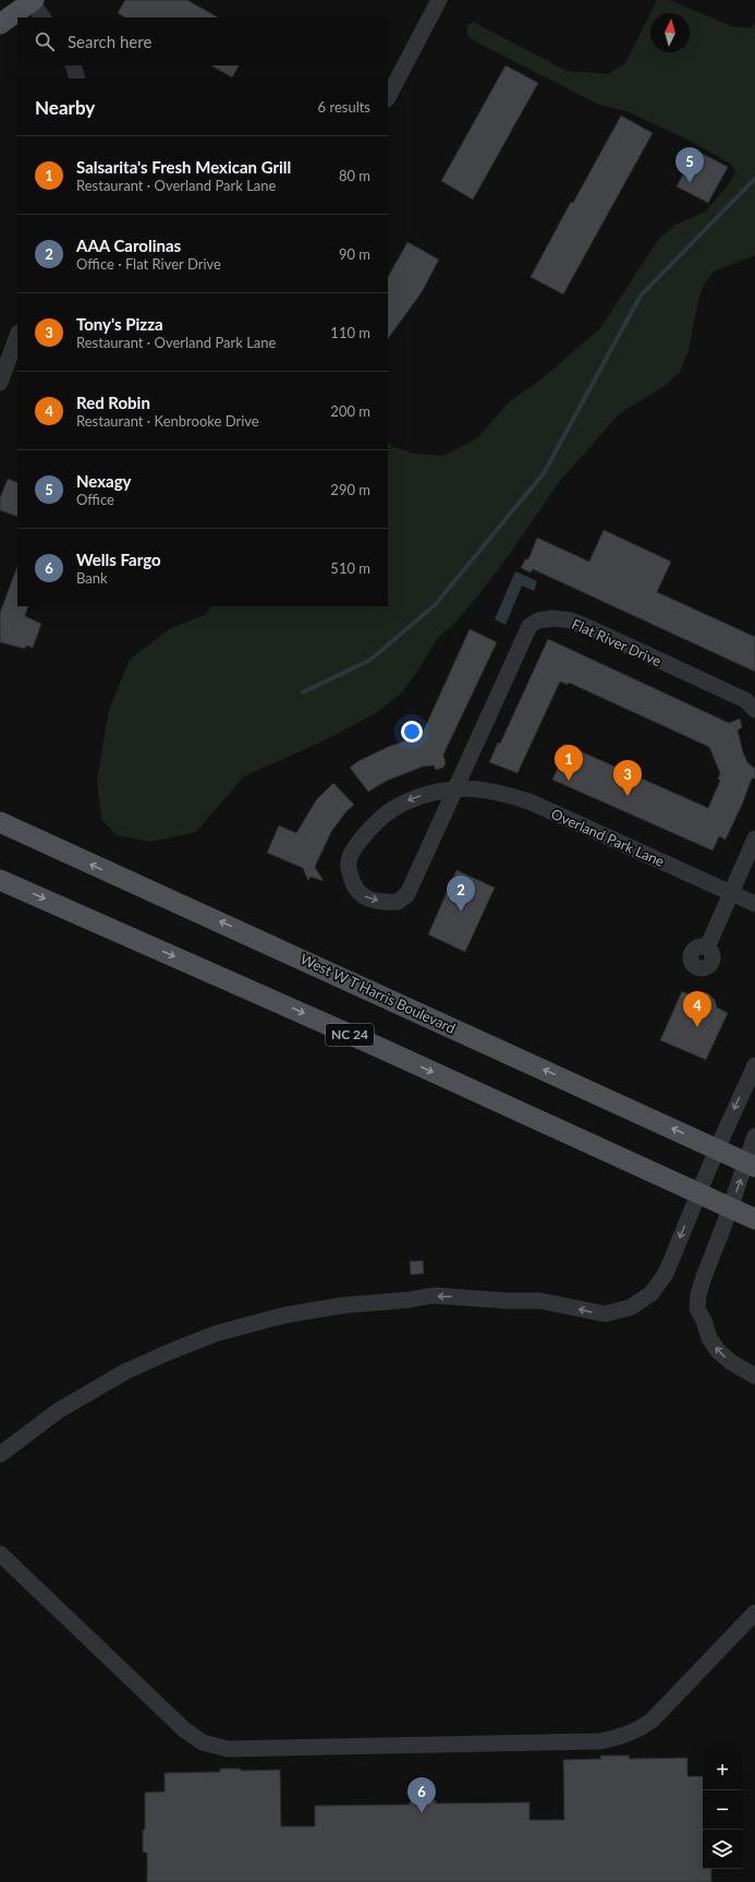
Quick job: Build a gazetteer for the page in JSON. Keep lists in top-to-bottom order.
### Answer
{
  "streets": {
    "main road": ["West W T Harris Boulevard", "NC 24"],
    "street": ["Flat River Drive", "Overland Park Lane"]
  },
  "crossings": [
    ["Flat River Drive", "Overland Park Lane"]
  ],
  "north": "top",
  "page": {
    "search": "Search here",
    "heading": ["Nearby", "6 results"],
    "list": [
      {
        "mark": "1",
        "name": "Salsarita's Fresh Mexican Grill",
        "note": "Restaurant · Overland Park Lane",
        "value": "80 m"
      },
      {
        "mark": "2",
        "name": "AAA Carolinas",
        "note": "Office · Flat River Drive",
        "value": "90 m"
      },
      {
        "mark": "3",
        "name": "Tony's Pizza",
        "note": "Restaurant · Overland Park Lane",
        "value": "110 m"
      },
      {
        "mark": "4",
        "name": "Red Robin",
        "note": "Restaurant · Kenbrooke Drive",
        "value": "200 m"
      },
      {
        "mark": "5",
        "name": "Nexagy",
        "note": "Office",
        "value": "290 m"
      },
      {
        "mark": "6",
        "name": "Wells Fargo",
        "note": "Bank",
        "value": "510 m"
      }
    ],
    "pins": [
      "5",
      "1",
      "3",
      "2",
      "4",
      "6"
    ],
    "map_buttons": ["+", "−"]
  }
}
